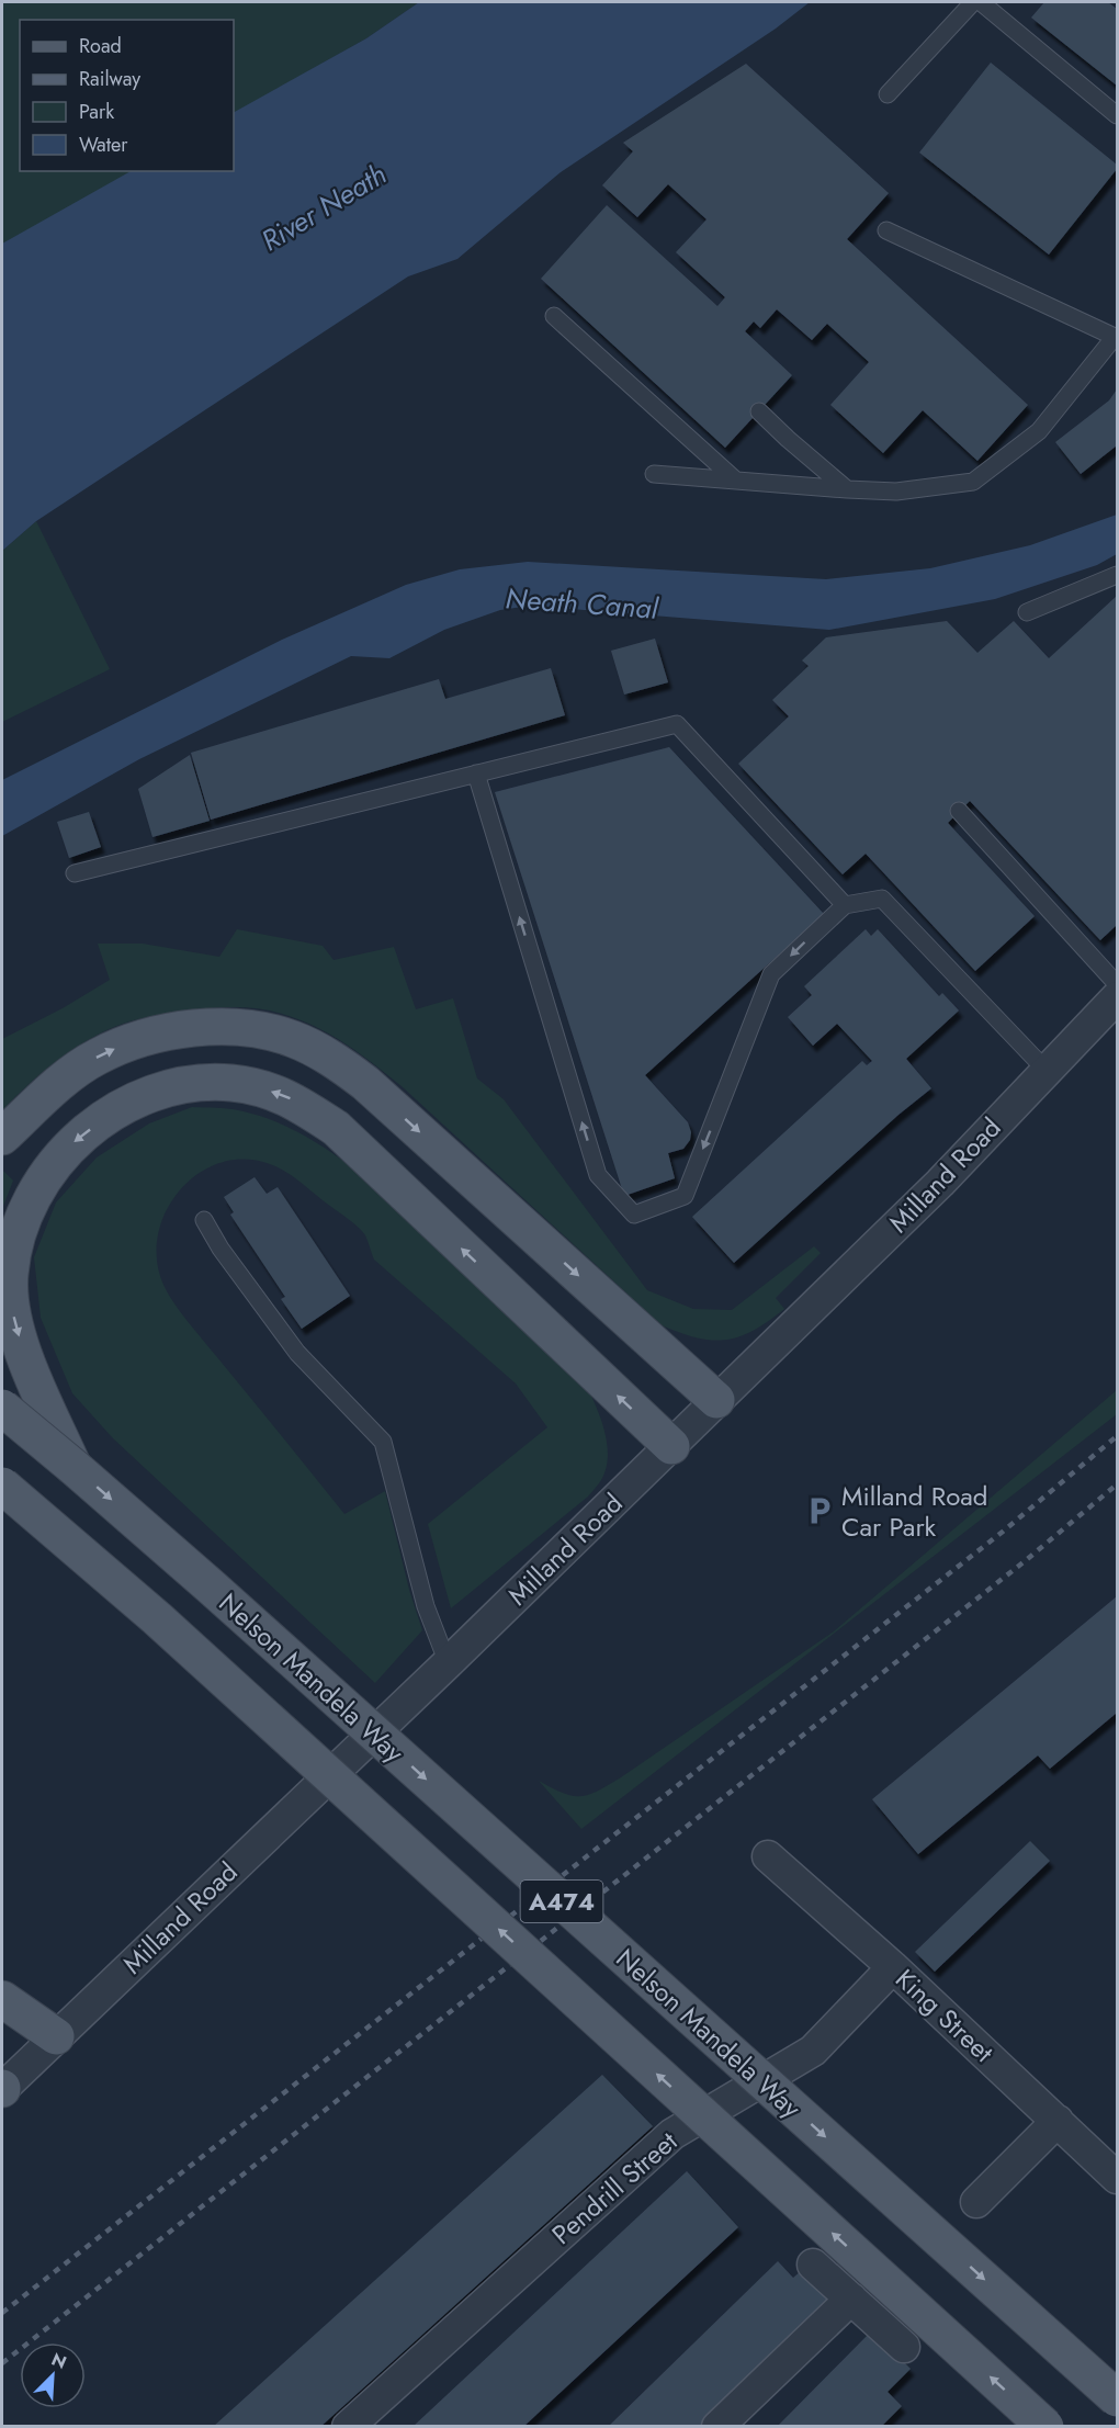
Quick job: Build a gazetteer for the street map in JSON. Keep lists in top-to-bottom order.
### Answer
{
  "streets": {
    "main road": ["Nelson Mandela Way", "A474"],
    "street": ["Milland Road", "King Street", "Pendrill Street"]
  },
  "crossings": [
    ["King Street", "Pendrill Street"]
  ],
  "water": ["River Neath", "Neath Canal"],
  "places": {
    "parking": ["Milland Road Car Park"]
  },
  "legend": [
    "Road",
    "Railway",
    "Park",
    "Water"
  ],
  "north": "top right"
}
